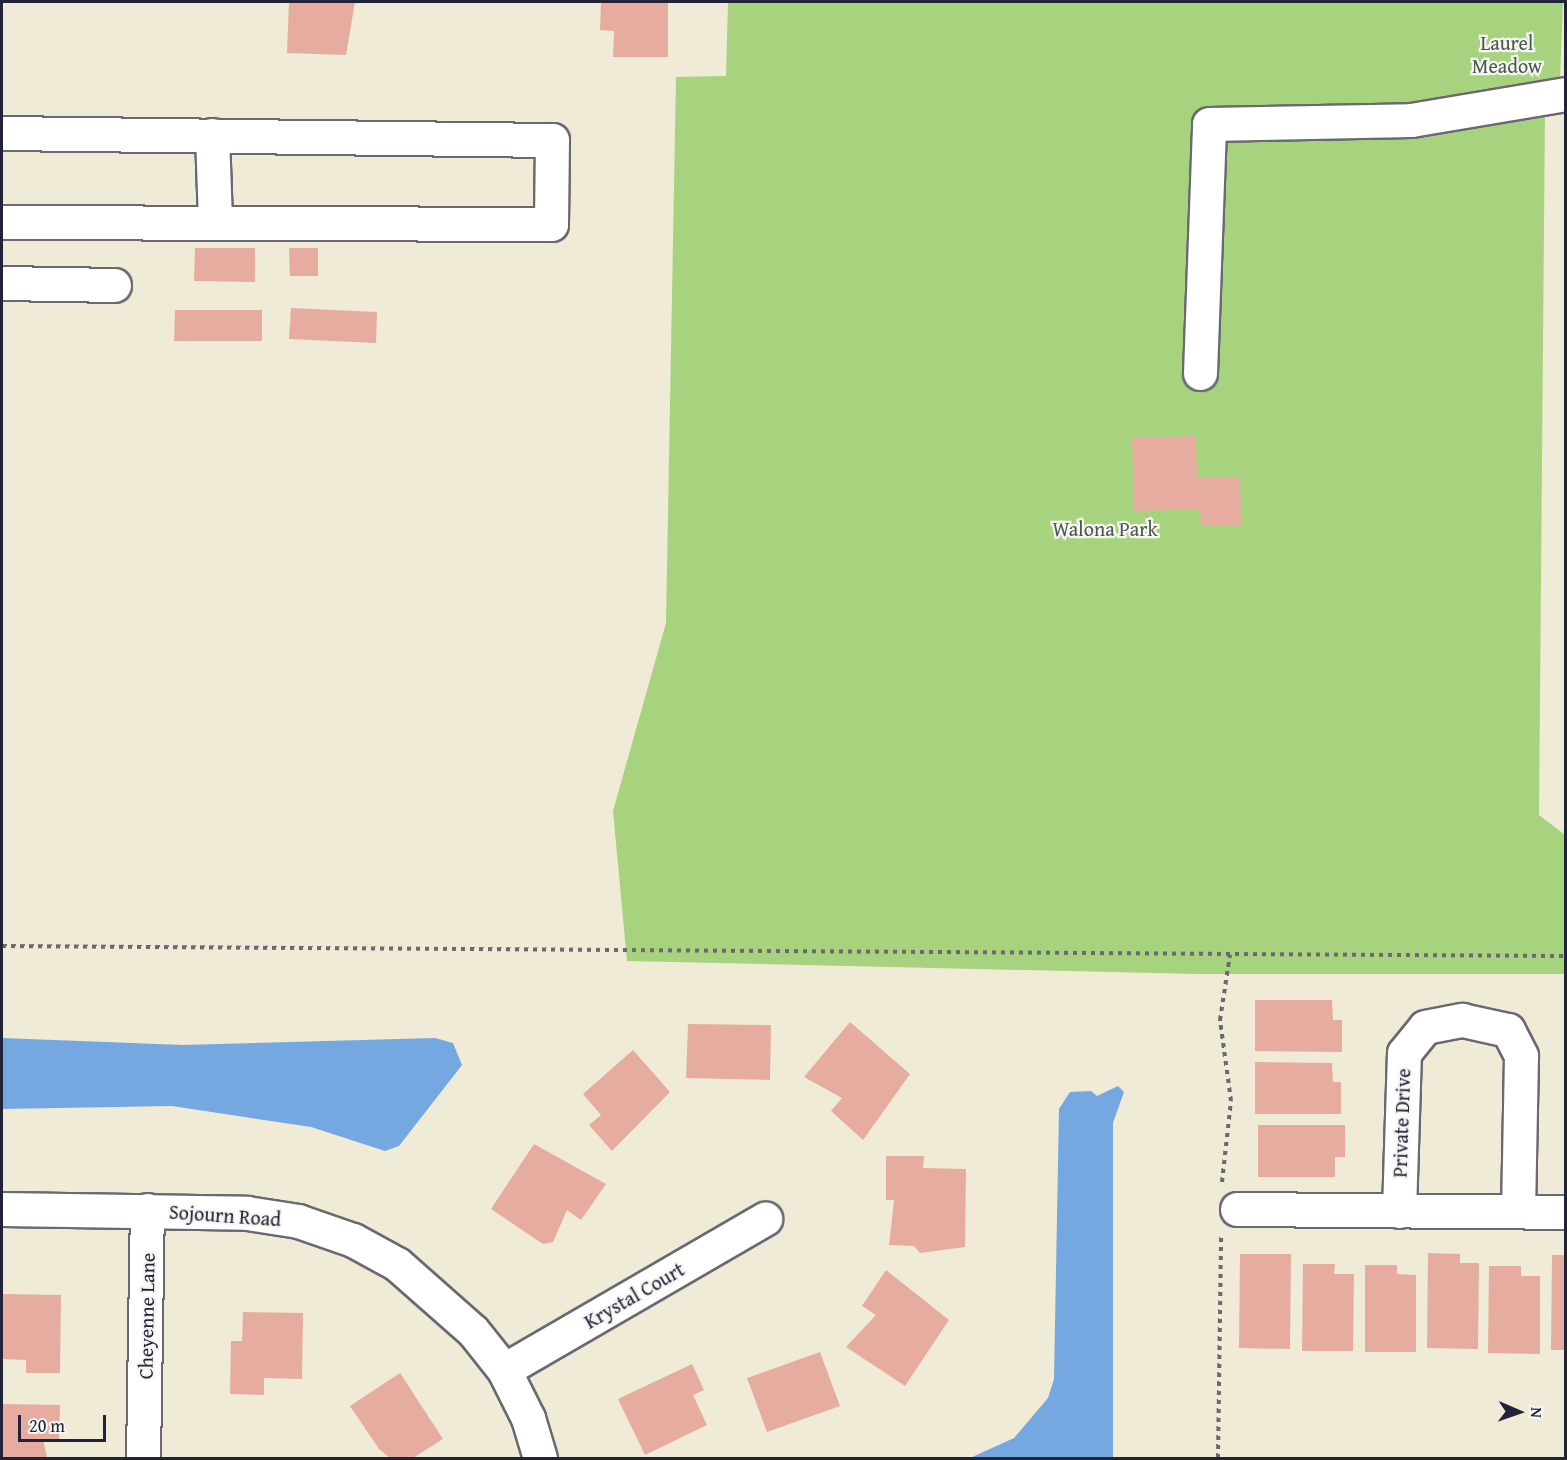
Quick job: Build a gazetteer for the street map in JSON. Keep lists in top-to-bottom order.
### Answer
{
  "streets": {
    "street": [
      "Private Drive",
      "Sojourn Road",
      "Krystal Court",
      "Cheyenne Lane"
    ]
  },
  "crossings": [
    ["Sojourn Road", "Krystal Court"],
    ["Sojourn Road", "Cheyenne Lane"]
  ],
  "parks": ["Laurel Meadow", "Walona Park"],
  "scale_bar": "20 m",
  "north": "right"
}
